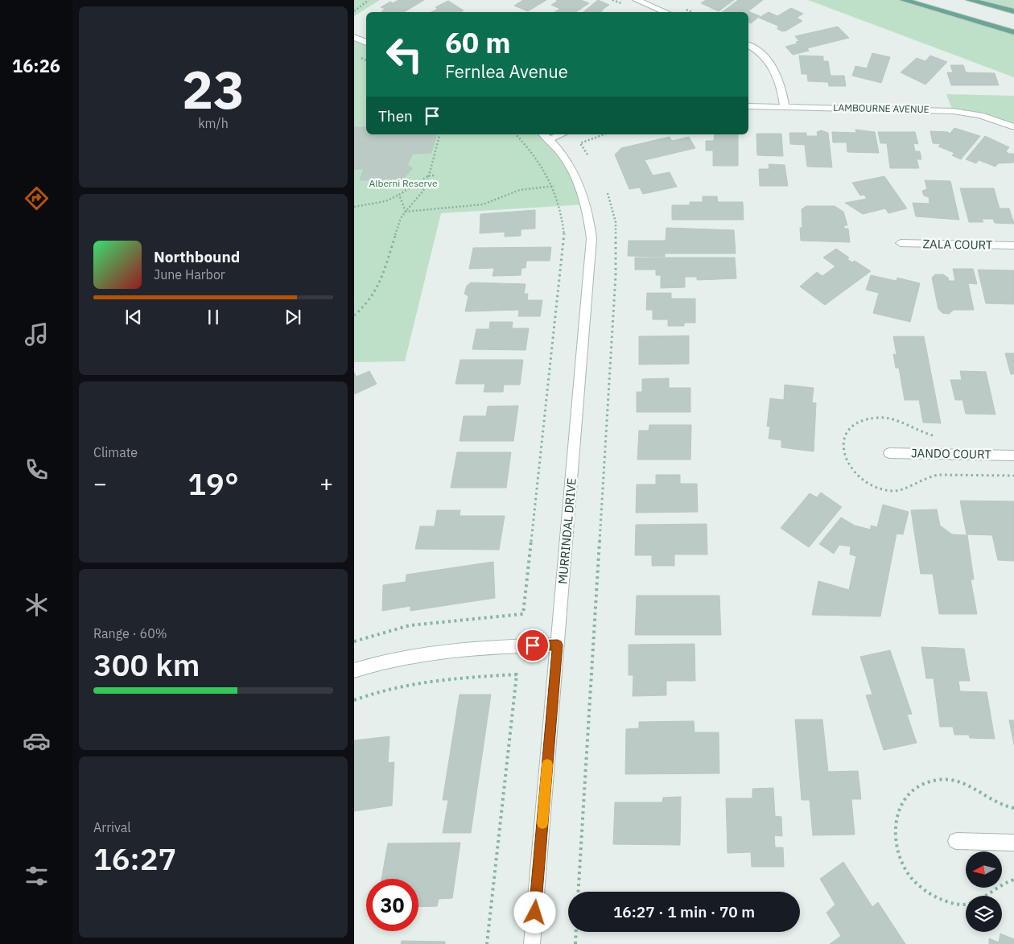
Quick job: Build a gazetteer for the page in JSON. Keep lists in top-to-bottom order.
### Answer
{
  "streets": {
    "street": [
      "LAMBOURNE AVENUE",
      "ZALA COURT",
      "JANDO COURT",
      "MURRINDAL DRIVE"
    ]
  },
  "parks": ["Alberni Reserve"],
  "north": "left",
  "page": {
    "tabs": "16:26",
    "tile": [
      ["23", "km/h"],
      "Climate",
      ["Range · 60%", "300 km"],
      ["Arrival", "16:27"]
    ],
    "turn": ["60 m", "Fernlea Avenue"],
    "then": "Then",
    "song": ["Northbound", "June Harbor"],
    "heat": ["−", "19°", "+"],
    "limit": "30",
    "trip": "16:27 · 1 min · 70 m"
  }
}
